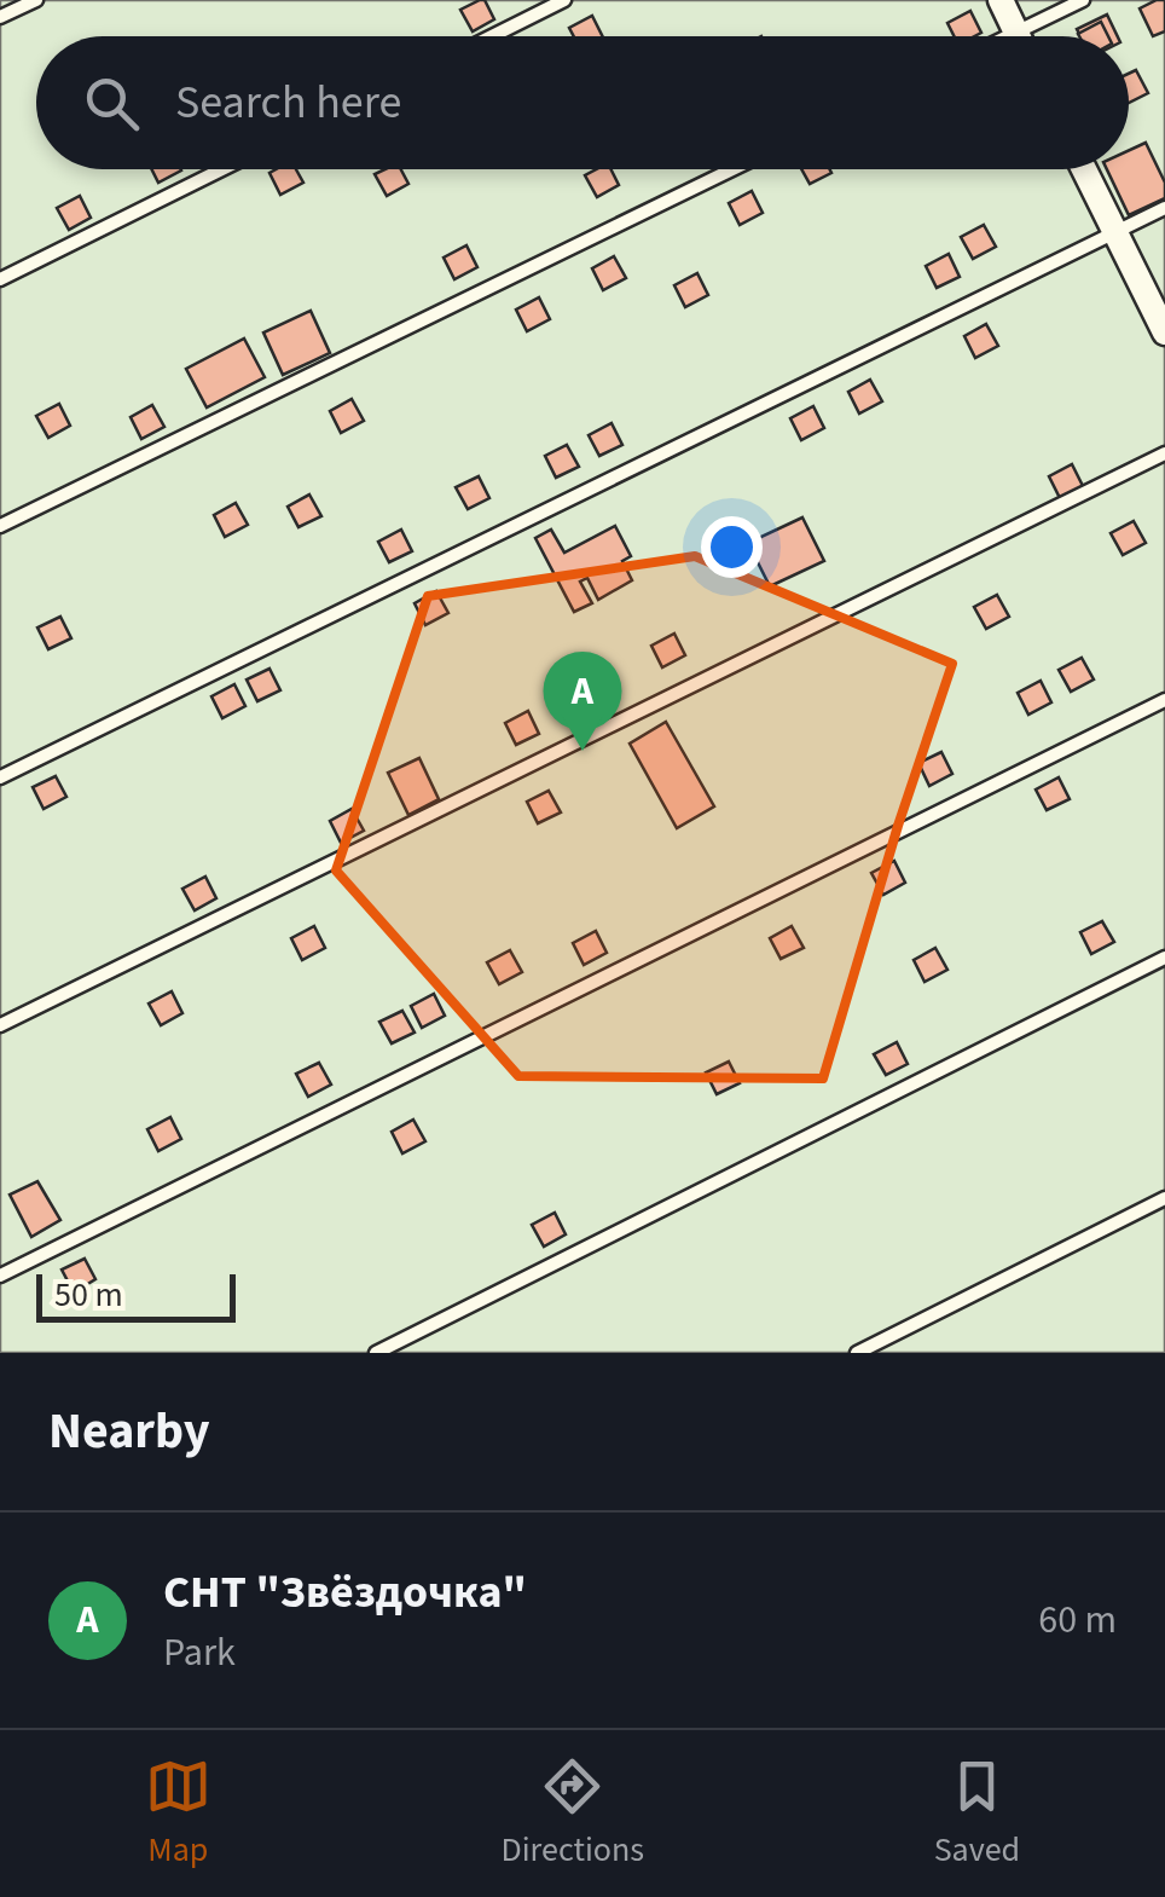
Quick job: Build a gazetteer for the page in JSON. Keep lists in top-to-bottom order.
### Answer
{
  "scale_bar": "50 m",
  "page": {
    "search": "Search here",
    "pins": "A",
    "scale": "50 m",
    "heading": "Nearby",
    "list": [
      {
        "mark": "A",
        "name": "СНТ \"Звёздочка\"",
        "note": "Park",
        "value": "60 m"
      }
    ],
    "nav": ["Map", "Directions", "Saved"]
  }
}
